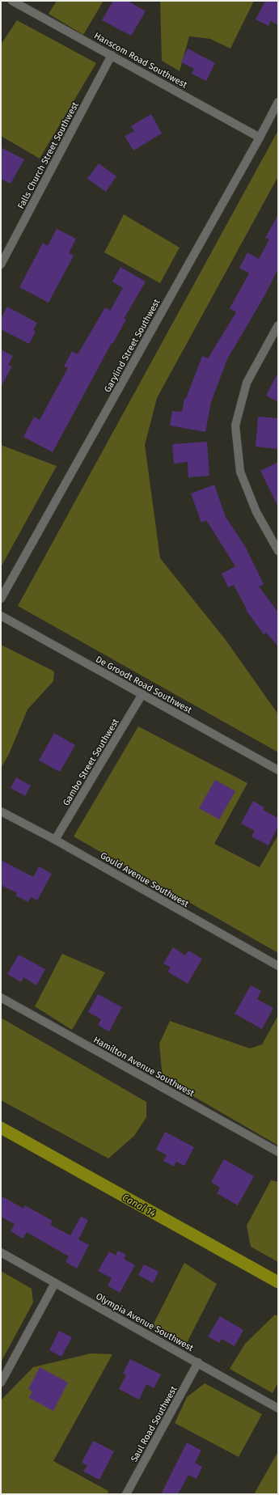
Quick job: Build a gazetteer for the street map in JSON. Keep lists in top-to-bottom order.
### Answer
{
  "streets": {
    "street": [
      "Hanscom Road Southwest",
      "Falls Church Street Southwest",
      "Garylind Street Southwest",
      "De Groodt Road Southwest",
      "Gambo Street Southwest",
      "Gould Avenue Southwest",
      "Hamilton Avenue Southwest",
      "Olympia Avenue Southwest",
      "Saul Road Southwest"
    ]
  },
  "crossings": [
    ["Hanscom Road Southwest", "Falls Church Street Southwest"],
    ["Hanscom Road Southwest", "Garylind Street Southwest"],
    ["De Groodt Road Southwest", "Gambo Street Southwest"],
    ["Gambo Street Southwest", "Gould Avenue Southwest"],
    ["Olympia Avenue Southwest", "Saul Road Southwest"]
  ],
  "water": ["Canal 14"]
}
